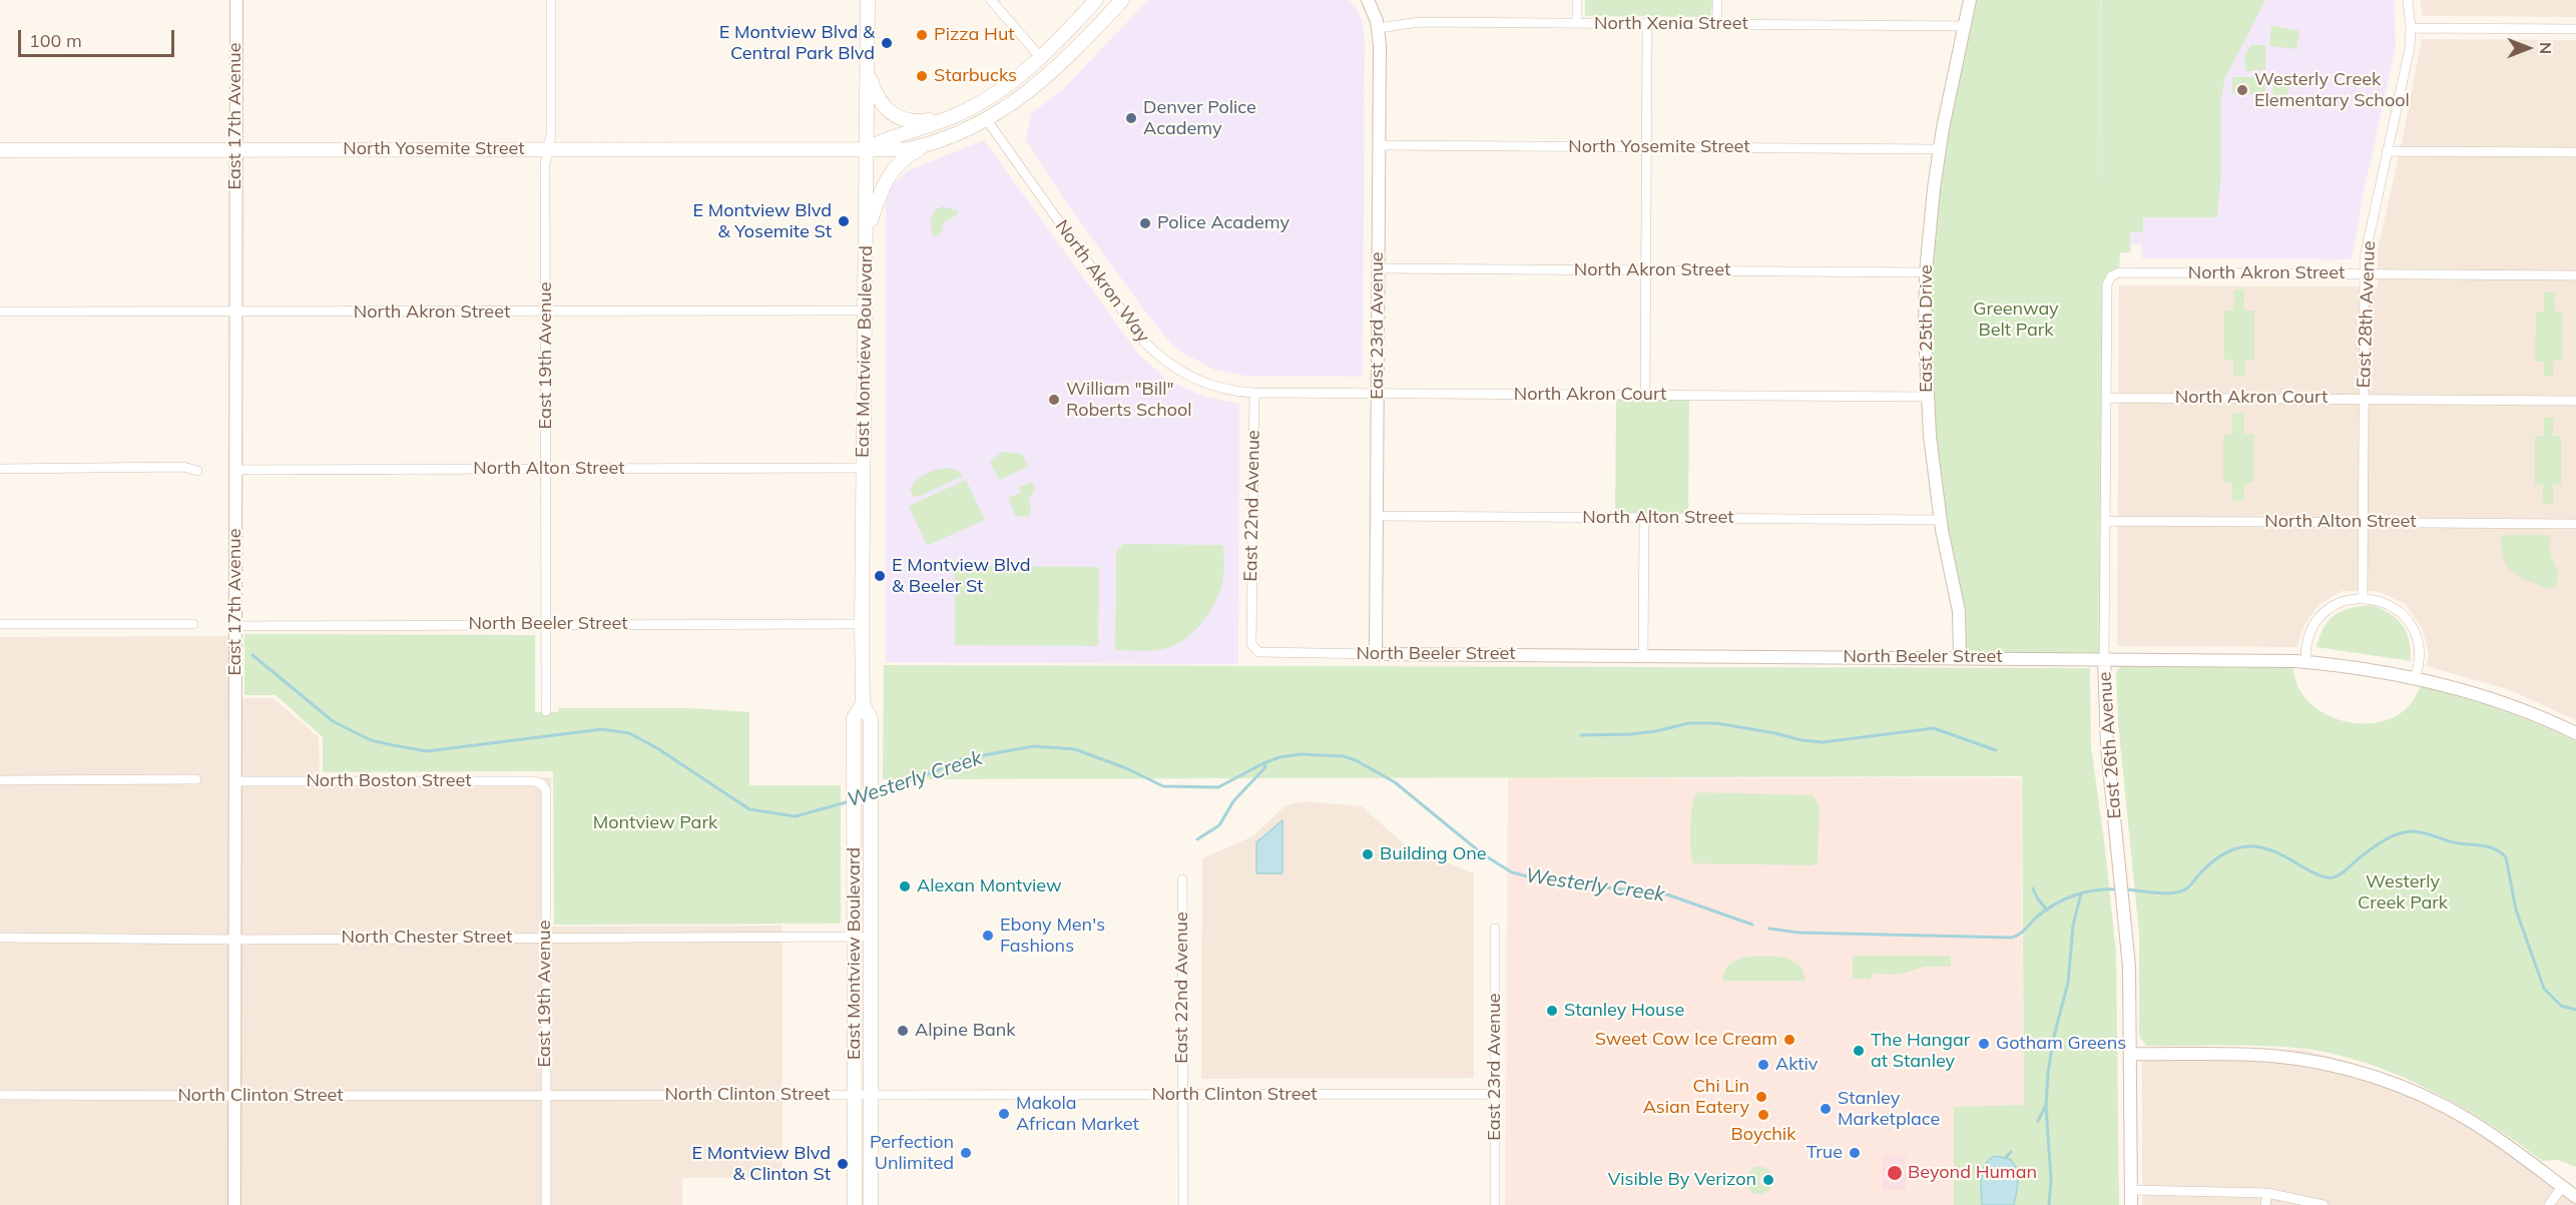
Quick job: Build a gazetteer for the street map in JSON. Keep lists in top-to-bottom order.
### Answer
{
  "streets": {
    "main road": ["North Yosemite Street", "East Montview Boulevard"],
    "street": [
      "North Xenia Street",
      "East 17th Avenue",
      "North Akron Street",
      "North Akron Way",
      "East 28th Avenue",
      "East 23rd Avenue",
      "East 25th Drive",
      "East 19th Avenue",
      "North Akron Court",
      "North Alton Street",
      "East 22nd Avenue",
      "North Beeler Street",
      "East 26th Avenue",
      "North Boston Street",
      "North Chester Street",
      "North Clinton Street"
    ]
  },
  "crossings": [
    ["North Xenia Street", "East 23rd Avenue"],
    ["North Xenia Street", "East 25th Drive"],
    ["East 17th Avenue", "North Yosemite Street"],
    ["East 17th Avenue", "North Akron Street"],
    ["East 17th Avenue", "North Alton Street"],
    ["East 17th Avenue", "North Beeler Street"],
    ["East 17th Avenue", "North Boston Street"],
    ["East 17th Avenue", "North Chester Street"],
    ["East 17th Avenue", "North Clinton Street"],
    ["North Yosemite Street", "East 23rd Avenue"],
    ["North Yosemite Street", "East 25th Drive"],
    ["North Yosemite Street", "East Montview Boulevard"],
    ["North Yosemite Street", "East 19th Avenue"],
    ["North Akron Street", "East 28th Avenue"],
    ["North Akron Street", "East 23rd Avenue"],
    ["North Akron Street", "East 25th Drive"],
    ["North Akron Street", "East Montview Boulevard"],
    ["North Akron Street", "East 19th Avenue"],
    ["North Akron Street", "East 26th Avenue"],
    ["North Akron Way", "North Akron Court"],
    ["North Akron Way", "East 22nd Avenue"],
    ["East 28th Avenue", "North Akron Court"],
    ["East 28th Avenue", "North Alton Street"],
    ["East 23rd Avenue", "North Akron Court"],
    ["East 23rd Avenue", "North Alton Street"],
    ["East 23rd Avenue", "North Beeler Street"],
    ["East 23rd Avenue", "North Clinton Street"],
    ["East 25th Drive", "North Akron Court"],
    ["East 25th Drive", "North Alton Street"],
    ["East 25th Drive", "North Beeler Street"],
    ["East Montview Boulevard", "North Alton Street"],
    ["East Montview Boulevard", "North Beeler Street"],
    ["East Montview Boulevard", "North Chester Street"],
    ["East Montview Boulevard", "North Clinton Street"],
    ["East 19th Avenue", "North Alton Street"],
    ["East 19th Avenue", "North Beeler Street"],
    ["East 19th Avenue", "North Boston Street"],
    ["East 19th Avenue", "North Chester Street"],
    ["East 19th Avenue", "North Clinton Street"],
    ["North Akron Court", "East 22nd Avenue"],
    ["North Akron Court", "East 26th Avenue"],
    ["North Alton Street", "East 26th Avenue"],
    ["East 22nd Avenue", "North Beeler Street"],
    ["East 22nd Avenue", "North Clinton Street"],
    ["North Beeler Street", "East 26th Avenue"]
  ],
  "water": ["Westerly Creek"],
  "parks": ["Greenway Belt Park", "Montview Park", "Westerly Creek Park"],
  "places": [
    "Pizza Hut",
    "E Montview Blvd & Central Park Blvd",
    "Starbucks",
    "Westerly Creek Elementary School",
    "Denver Police Academy",
    "E Montview Blvd & Yosemite St",
    "Police Academy",
    "William \"Bill\" Roberts School",
    "E Montview Blvd & Beeler St",
    "Building One",
    "Alexan Montview",
    "Ebony Men's Fashions",
    "Stanley House",
    "Alpine Bank",
    "Sweet Cow Ice Cream",
    "Gotham Greens",
    "The Hangar at Stanley",
    "Aktiv",
    "Chi Lin Asian Eatery",
    "Stanley Marketplace",
    "Makola African Market",
    "Boychik",
    "Perfection Unlimited",
    "True",
    "E Montview Blvd & Clinton St",
    "Beyond Human",
    "Visible By Verizon"
  ],
  "scale_bar": "100 m",
  "north": "right"
}
